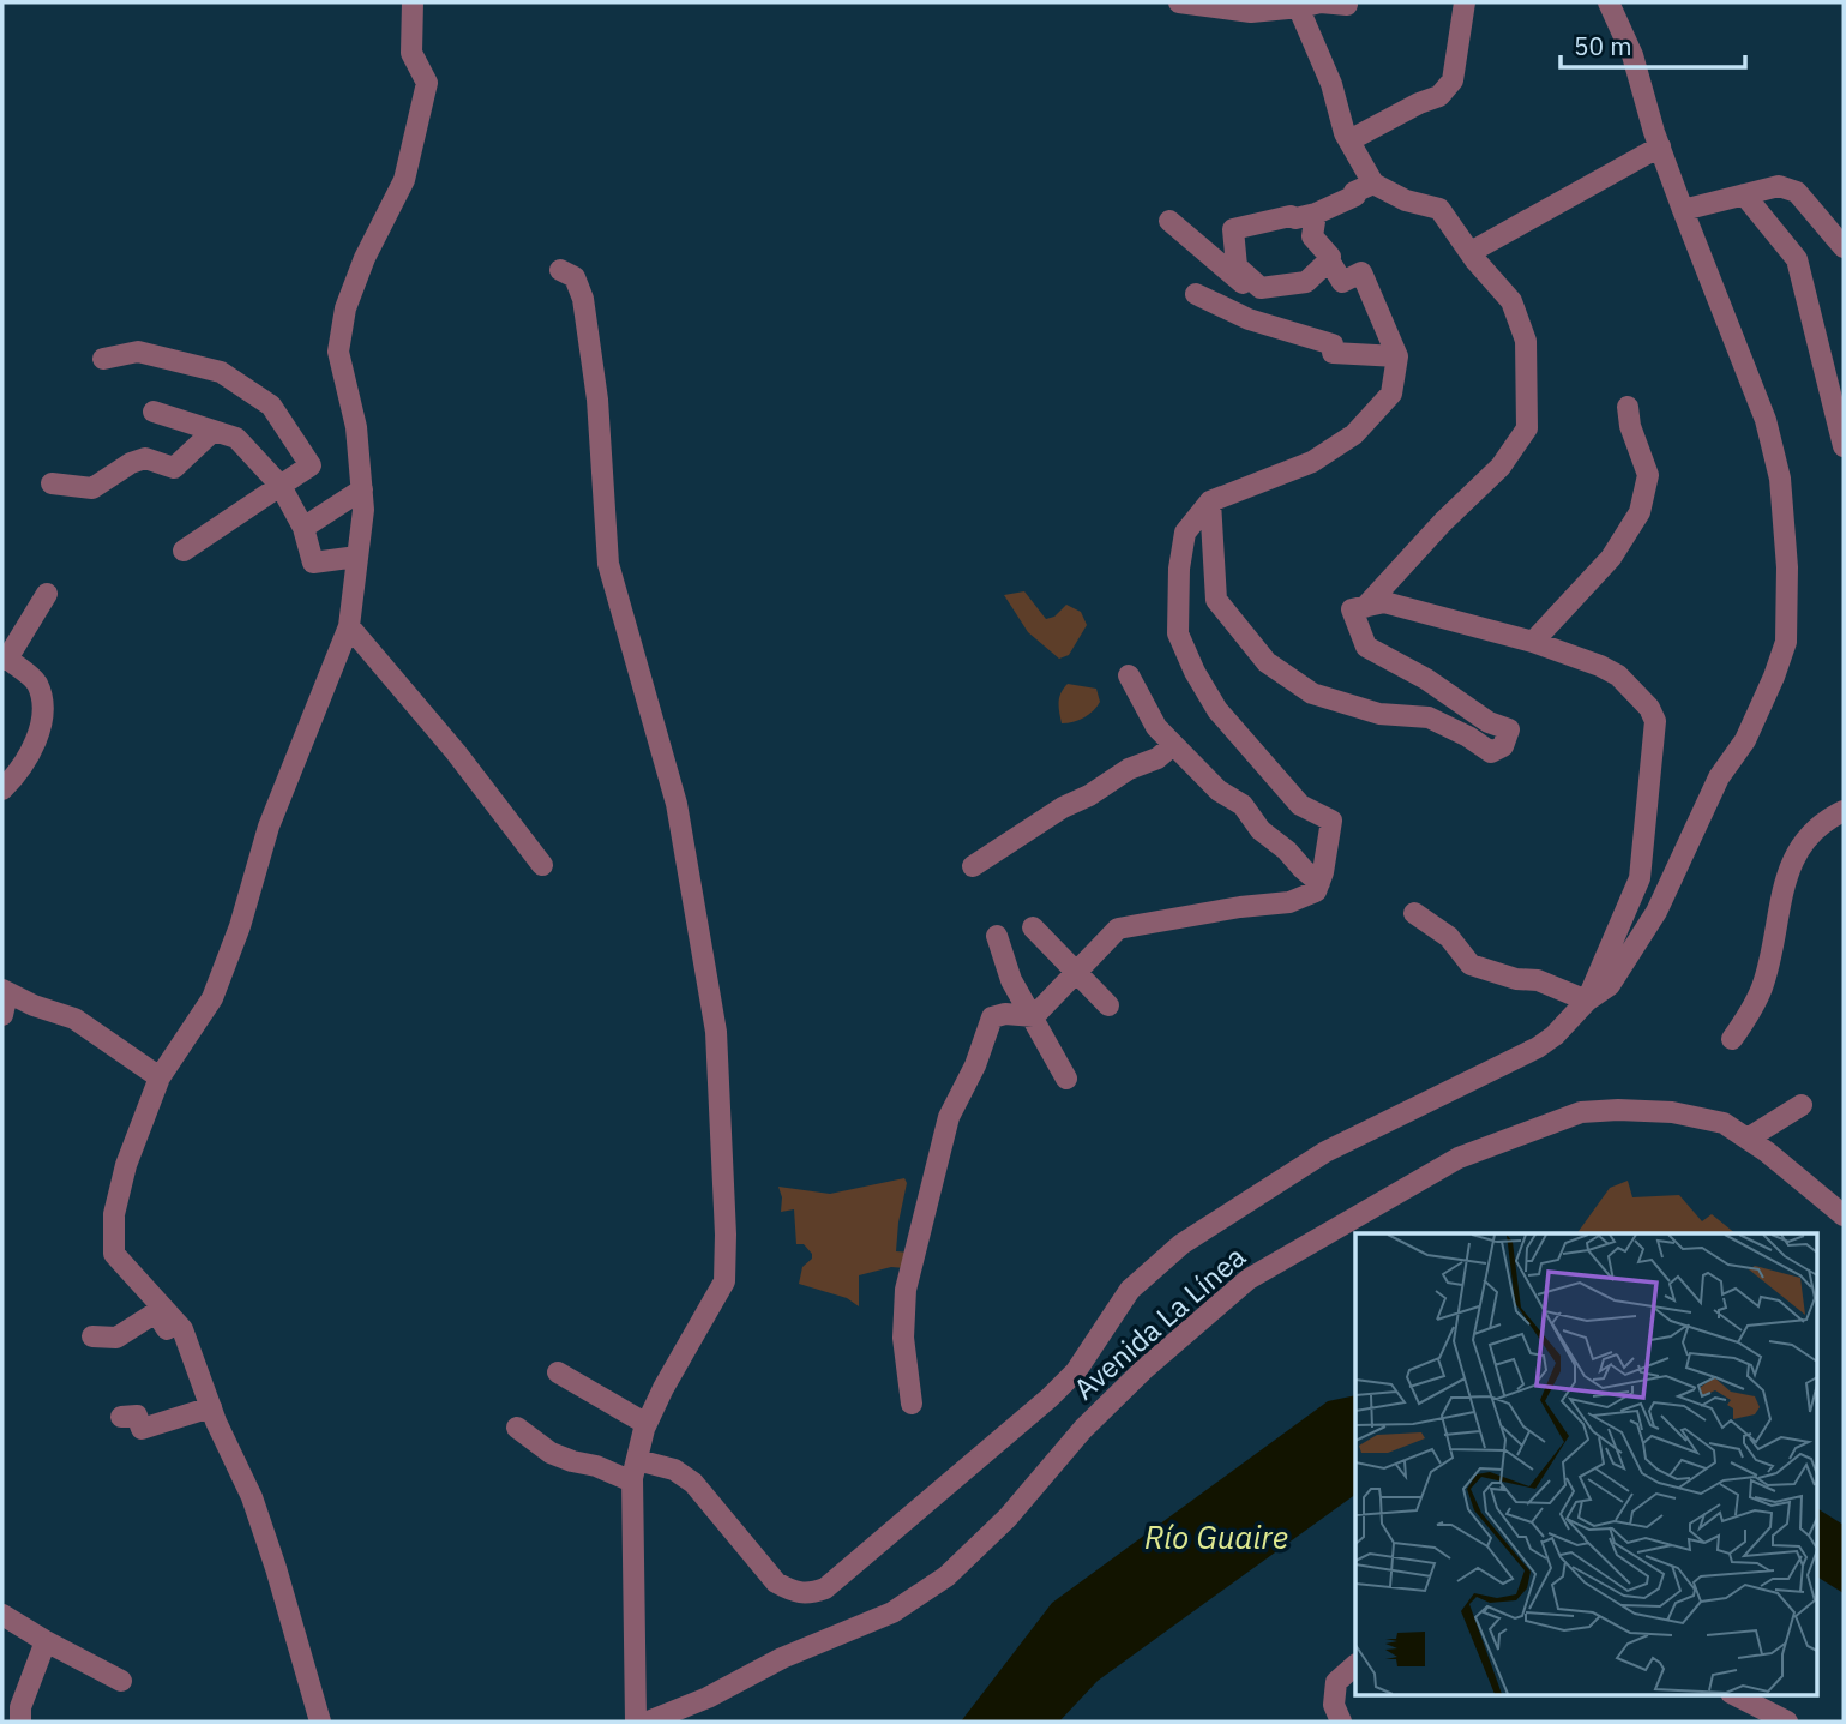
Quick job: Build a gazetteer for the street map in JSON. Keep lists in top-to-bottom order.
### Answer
{
  "streets": {
    "street": ["Avenida La Línea"]
  },
  "water": ["Río Guaire"],
  "scale_bar": "50 m"
}
